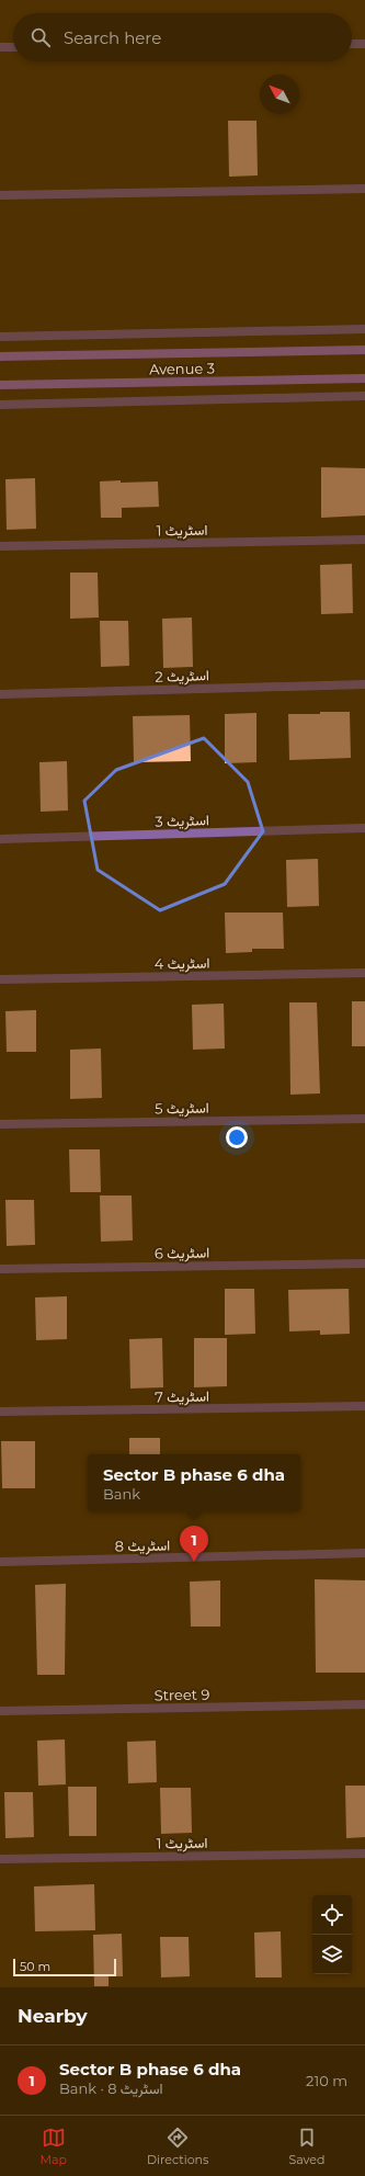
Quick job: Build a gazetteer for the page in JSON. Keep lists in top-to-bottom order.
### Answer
{
  "streets": {
    "main road": ["Avenue 3"],
    "street": [
      "اسٹریٹ 1",
      "اسٹریٹ 2",
      "اسٹریٹ 3",
      "اسٹریٹ 4",
      "اسٹریٹ 5",
      "اسٹریٹ 6",
      "اسٹریٹ 7",
      "اسٹریٹ 8",
      "Street 9"
    ]
  },
  "scale_bar": "50 m",
  "north": "top left",
  "page": {
    "search": "Search here",
    "popup": ["Sector B phase 6 dha", "Bank"],
    "pins": "1",
    "scale": "50 m",
    "heading": "Nearby",
    "list": [
      {
        "mark": "1",
        "name": "Sector B phase 6 dha",
        "note": "Bank · اسٹریٹ 8",
        "value": "210 m"
      }
    ],
    "nav": ["Map", "Directions", "Saved"]
  }
}
